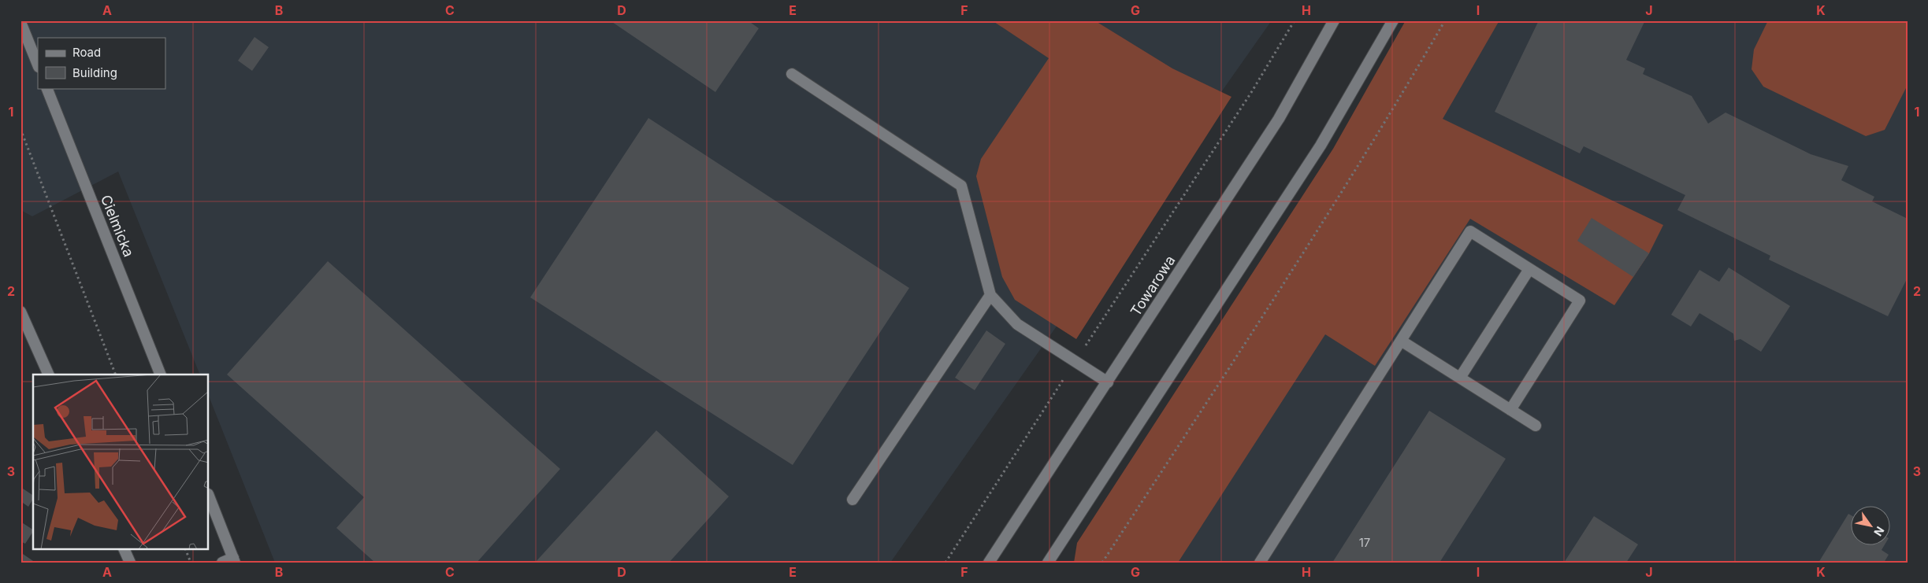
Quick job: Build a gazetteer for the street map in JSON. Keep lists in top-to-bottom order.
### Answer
{
  "streets": {
    "street": ["Cielmicka", "Towarowa"]
  },
  "house_numbers": ["17"],
  "legend": ["Road", "Building"],
  "north": "bottom right",
  "grid": {
    "columns": [
      "A",
      "B",
      "C",
      "D",
      "E",
      "F",
      "G",
      "H",
      "I",
      "J",
      "K"
    ],
    "rows": ["1", "2", "3"]
  }
}
